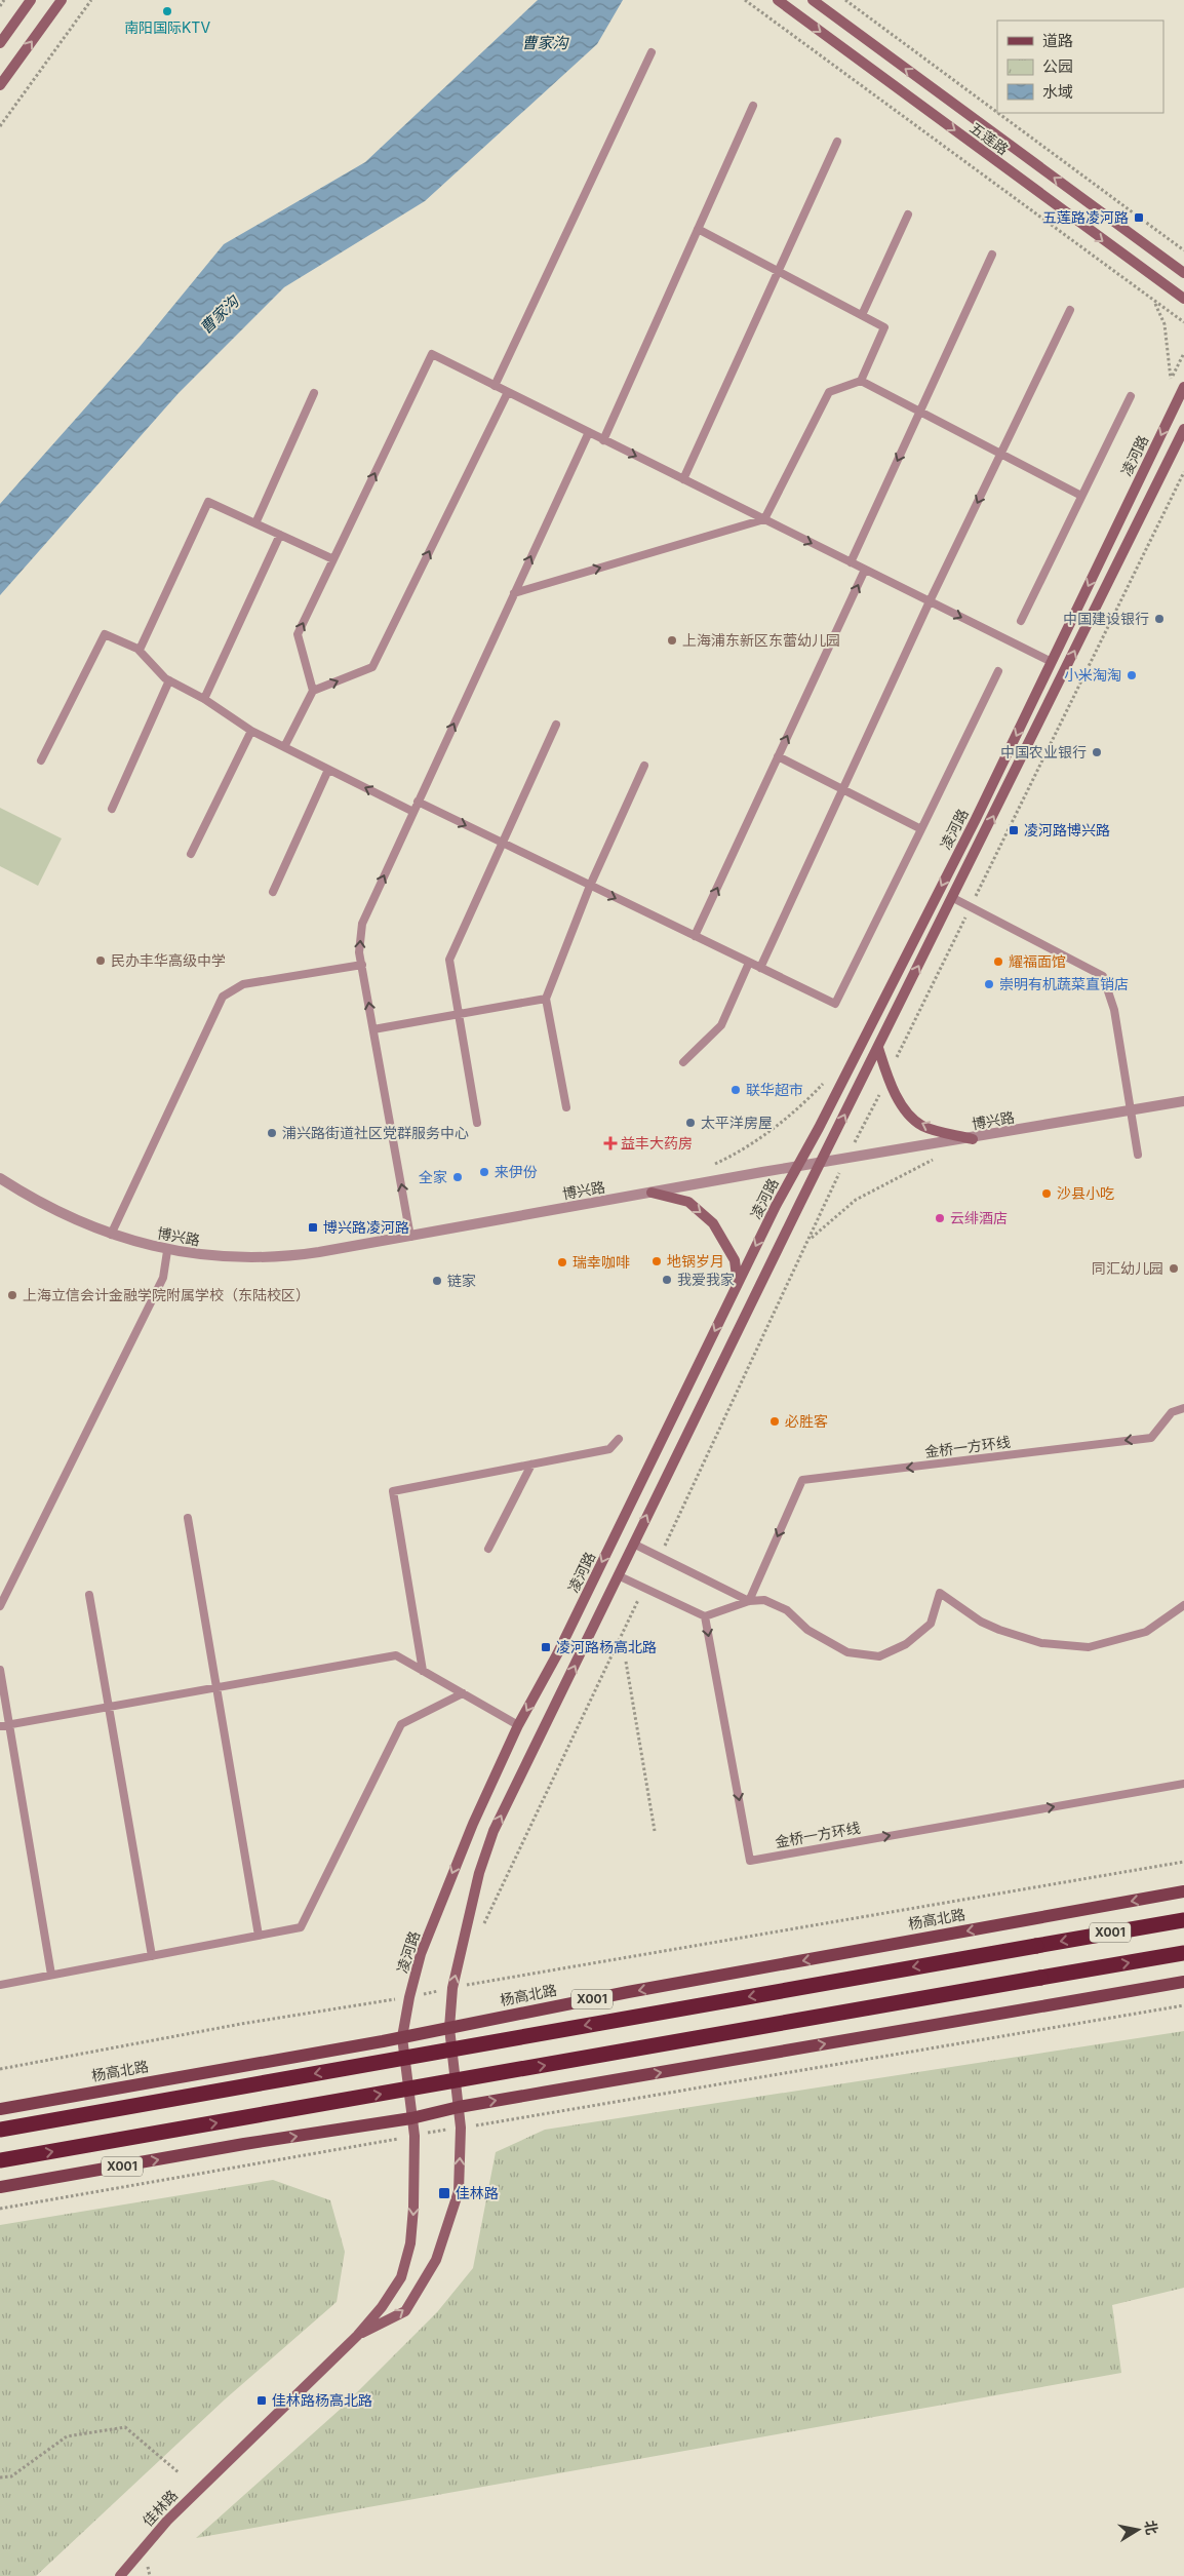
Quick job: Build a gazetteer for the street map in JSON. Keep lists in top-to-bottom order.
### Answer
{
  "streets": {
    "highway": ["X001"],
    "main road": ["杨高北路"],
    "street": [
      "五莲路",
      "凌河路",
      "博兴路",
      "佳林路"
    ],
    "lane": ["金桥一方环线"]
  },
  "crossings": [
    ["凌河路", "博兴路"],
    ["凌河路", "杨高北路"],
    ["凌河路", "佳林路"],
    ["杨高北路", "佳林路"],
    ["X001", "佳林路"]
  ],
  "water": ["曹家沟"],
  "places": {
    "other": [
      "南阳国际KTV",
      "中国建设银行",
      "上海浦东新区东蕾幼儿园",
      "小米淘淘",
      "中国农业银行",
      "民办丰华高级中学",
      "耀福面馆",
      "崇明有机蔬菜直销店",
      "联华超市",
      "太平洋房屋",
      "浦兴路街道社区党群服务中心",
      "来伊份",
      "全家",
      "沙县小吃",
      "云绯酒店",
      "地锅岁月",
      "瑞幸咖啡",
      "同汇幼儿园",
      "我爱我家",
      "链家",
      "上海立信会计金融学院附属学校（东陆校区）",
      "必胜客"
    ],
    "transit": [
      "五莲路凌河路",
      "凌河路博兴路",
      "博兴路凌河路",
      "凌河路杨高北路",
      "佳林路",
      "佳林路杨高北路"
    ],
    "health": ["益丰大药房"]
  },
  "legend": ["道路", "公园", "水域"],
  "north": "right"
}
